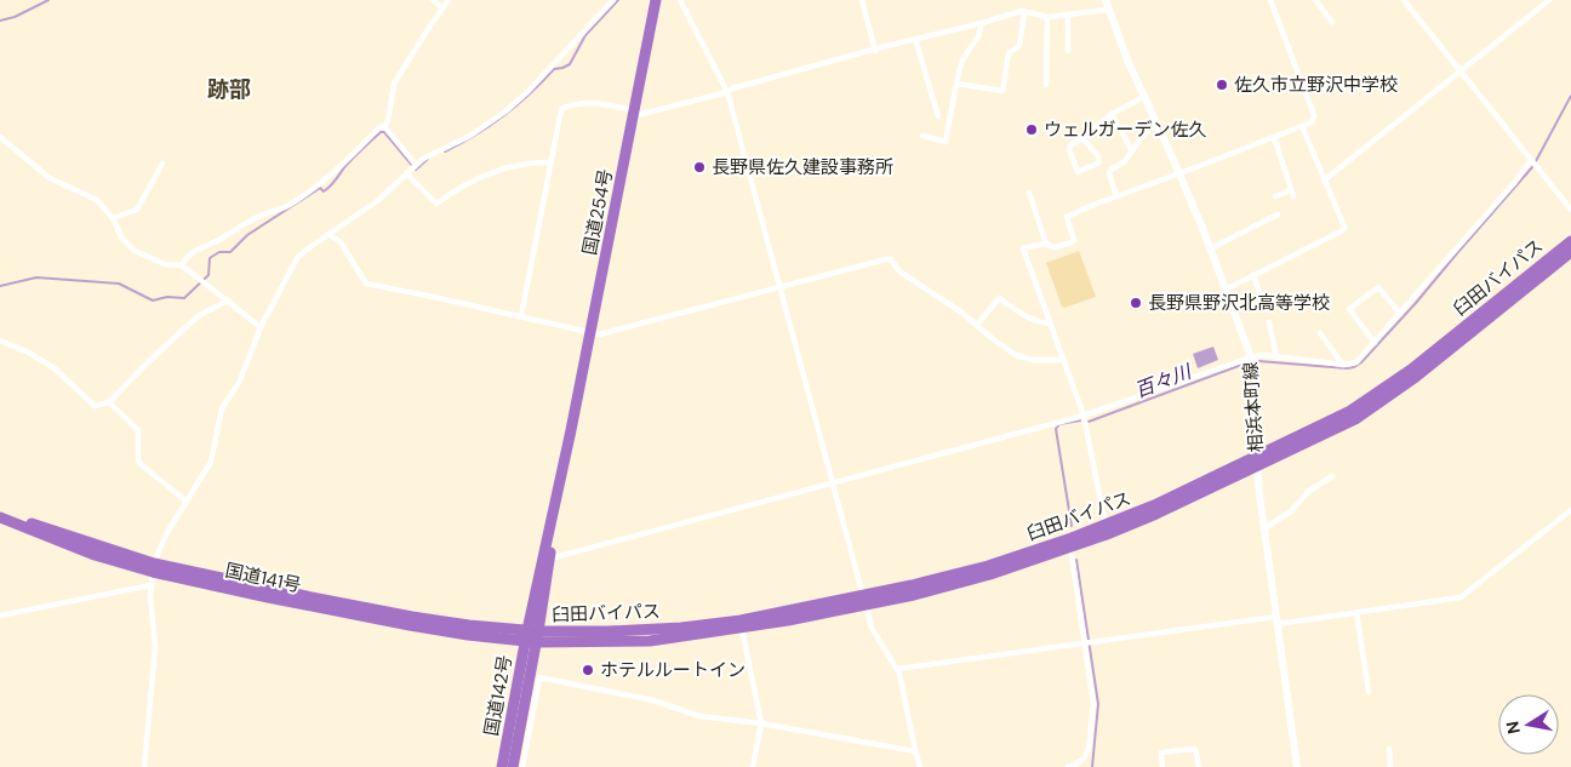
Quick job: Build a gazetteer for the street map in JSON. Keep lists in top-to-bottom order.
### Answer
{
  "streets": {
    "highway": [
      "国道254号",
      "臼田バイパス",
      "国道141号",
      "国道142号"
    ],
    "main road": ["相浜本町線"]
  },
  "crossings": [
    ["国道254号", "臼田バイパス"],
    ["国道254号", "国道141号"],
    ["国道254号", "国道142号"],
    ["臼田バイパス", "相浜本町線"],
    ["臼田バイパス", "国道141号"],
    ["臼田バイパス", "国道142号"],
    ["国道141号", "国道142号"]
  ],
  "districts": ["跡部"],
  "water": ["百々川"],
  "places": [
    "佐久市立野沢中学校",
    "ウェルガーデン佐久",
    "長野県佐久建設事務所",
    "長野県野沢北高等学校",
    "ホテルルートイン"
  ],
  "north": "left"
}
